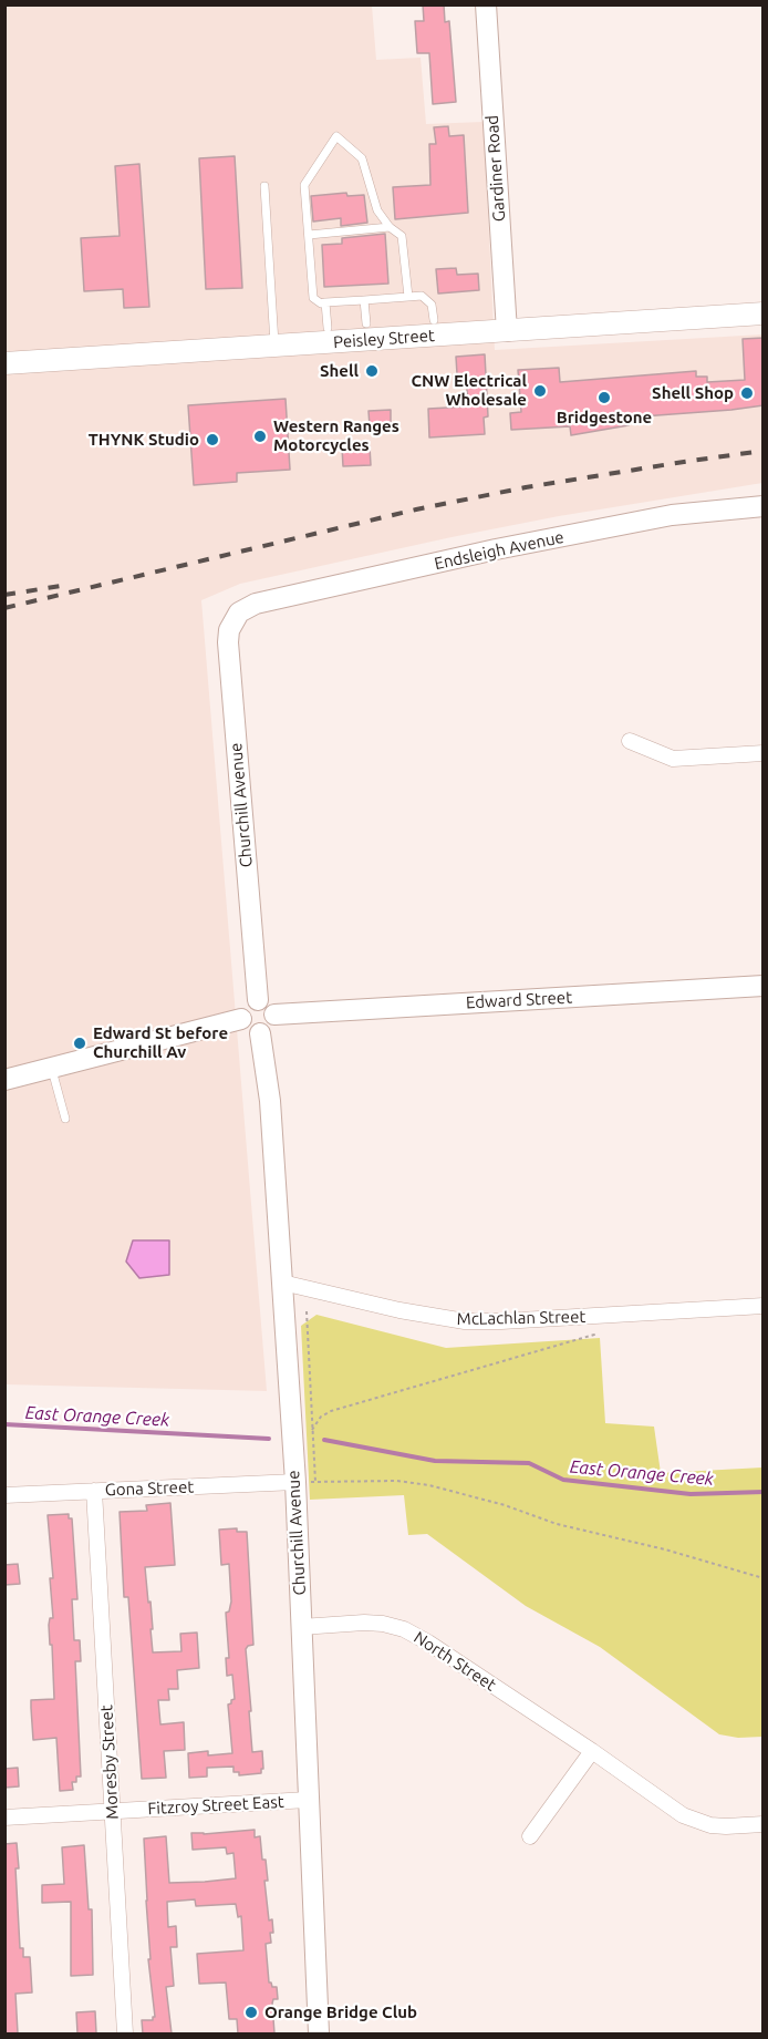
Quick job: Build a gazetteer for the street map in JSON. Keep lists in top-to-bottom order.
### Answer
{
  "streets": {
    "main road": ["Peisley Street"],
    "street": [
      "Gardiner Road",
      "Endsleigh Avenue",
      "Churchill Avenue",
      "Edward Street",
      "McLachlan Street",
      "Gona Street",
      "North Street",
      "Moresby Street",
      "Fitzroy Street East"
    ]
  },
  "crossings": [
    ["Gardiner Road", "Peisley Street"],
    ["Endsleigh Avenue", "Churchill Avenue"],
    ["Churchill Avenue", "Edward Street"],
    ["Churchill Avenue", "McLachlan Street"],
    ["Churchill Avenue", "Gona Street"],
    ["Churchill Avenue", "North Street"],
    ["Churchill Avenue", "Fitzroy Street East"],
    ["Gona Street", "Moresby Street"],
    ["Moresby Street", "Fitzroy Street East"]
  ],
  "water": ["East Orange Creek"],
  "places": [
    "Shell",
    "CNW Electrical Wholesale",
    "Shell Shop",
    "Bridgestone",
    "Western Ranges Motorcycles",
    "THYNK Studio",
    "Edward St before Churchill Av",
    "Orange Bridge Club"
  ]
}
